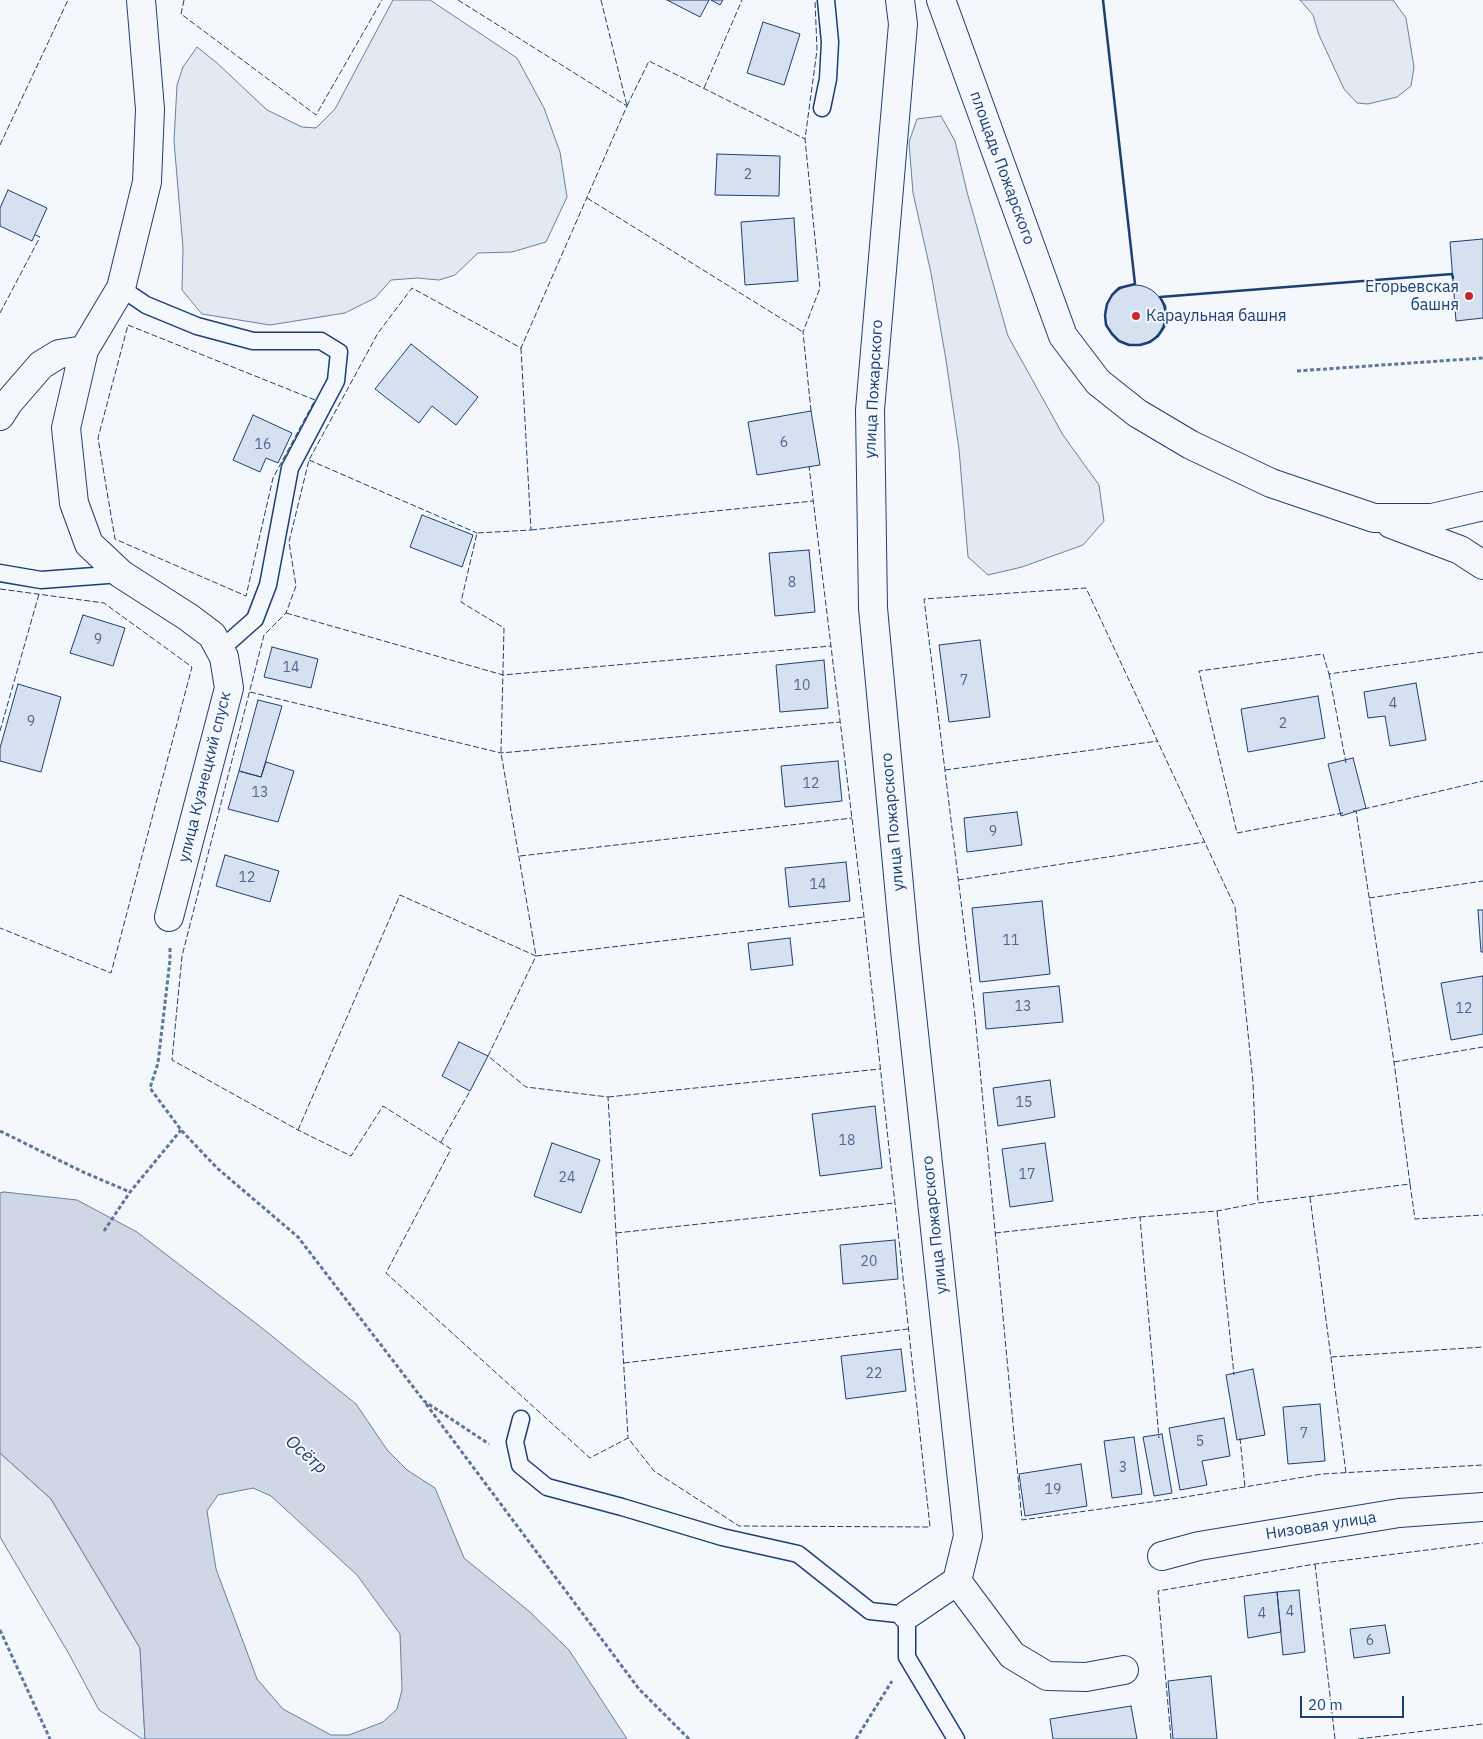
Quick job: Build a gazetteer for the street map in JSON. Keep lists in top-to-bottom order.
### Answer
{
  "streets": {
    "street": [
      "площадь Пожарского",
      "улица Пожарского",
      "улица Кузнецкий спуск",
      "Низовая улица"
    ]
  },
  "water": ["Осётр"],
  "places": ["Егорьевская башня", "Караульная башня"],
  "house_numbers": [
    "2",
    "6",
    "16",
    "8",
    "9",
    "14",
    "7",
    "10",
    "4",
    "9",
    "2",
    "12",
    "13",
    "9",
    "12",
    "14",
    "11",
    "13",
    "12",
    "15",
    "18",
    "17",
    "24",
    "20",
    "22",
    "7",
    "5",
    "3",
    "19",
    "4",
    "4",
    "6"
  ],
  "scale_bar": "20 m"
}
